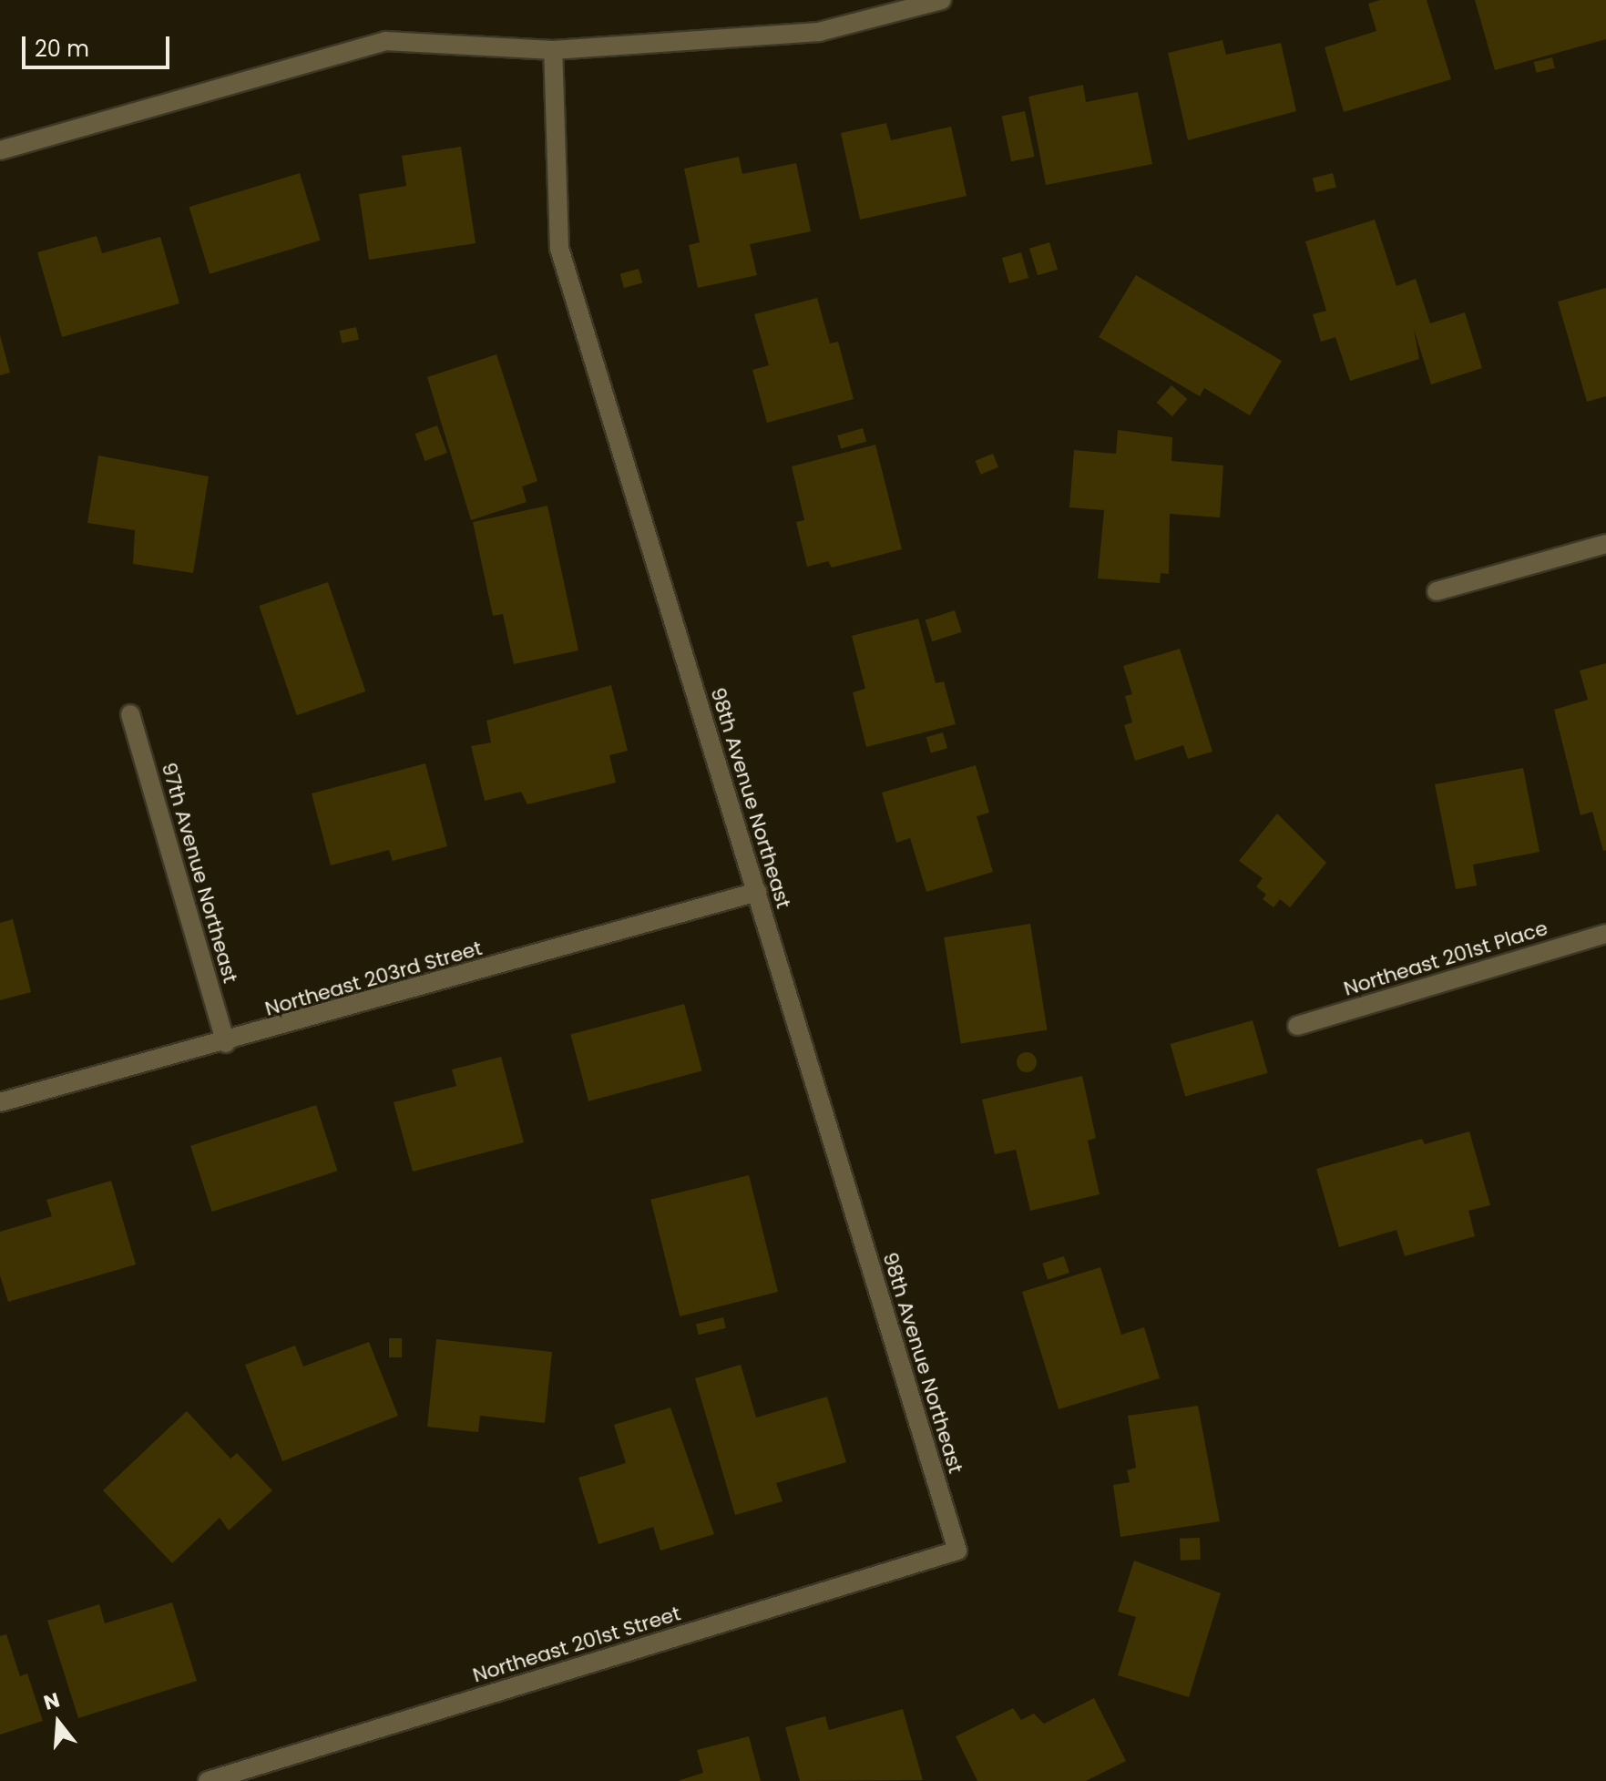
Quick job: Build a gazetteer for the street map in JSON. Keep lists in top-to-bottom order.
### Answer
{
  "streets": {
    "street": [
      "98th Avenue Northeast",
      "97th Avenue Northeast",
      "Northeast 201st Place",
      "Northeast 203rd Street",
      "Northeast 201st Street"
    ]
  },
  "crossings": [
    ["98th Avenue Northeast", "Northeast 203rd Street"],
    ["98th Avenue Northeast", "Northeast 201st Street"],
    ["97th Avenue Northeast", "Northeast 203rd Street"]
  ],
  "scale_bar": "20 m",
  "north": "top"
}
